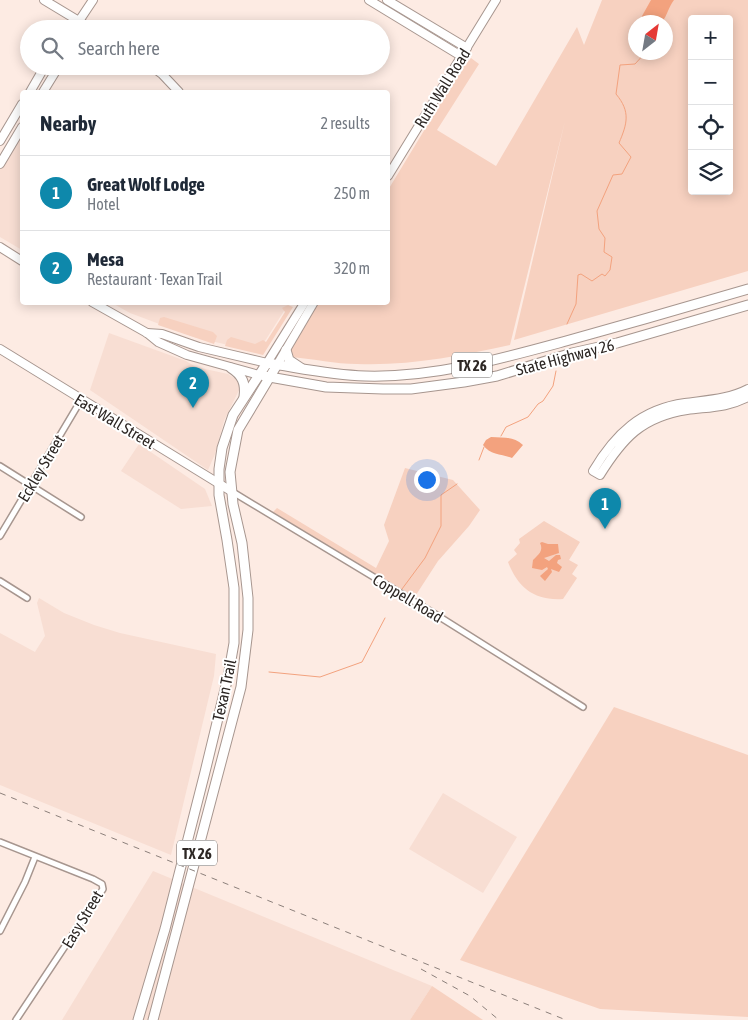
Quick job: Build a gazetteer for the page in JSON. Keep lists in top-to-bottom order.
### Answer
{
  "streets": {
    "main road": ["State Highway 26", "TX 26", "Texan Trail"],
    "street": [
      "Ruth Wall Road",
      "East Wall Street",
      "Eckley Street",
      "Coppell Road",
      "Easy Street"
    ]
  },
  "crossings": [
    ["State Highway 26", "TX 26"],
    ["State Highway 26", "Texan Trail"],
    ["TX 26", "Texan Trail"],
    ["East Wall Street", "Eckley Street"],
    ["East Wall Street", "Coppell Road"],
    ["East Wall Street", "Texan Trail"],
    ["Coppell Road", "Texan Trail"]
  ],
  "north": "top right",
  "page": {
    "map_buttons": ["+", "−"],
    "search": "Search here",
    "heading": ["Nearby", "2 results"],
    "list": [
      {
        "mark": "1",
        "name": "Great Wolf Lodge",
        "note": "Hotel",
        "value": "250 m"
      },
      {
        "mark": "2",
        "name": "Mesa",
        "note": "Restaurant · Texan Trail",
        "value": "320 m"
      }
    ],
    "pins": ["2", "1"]
  }
}
